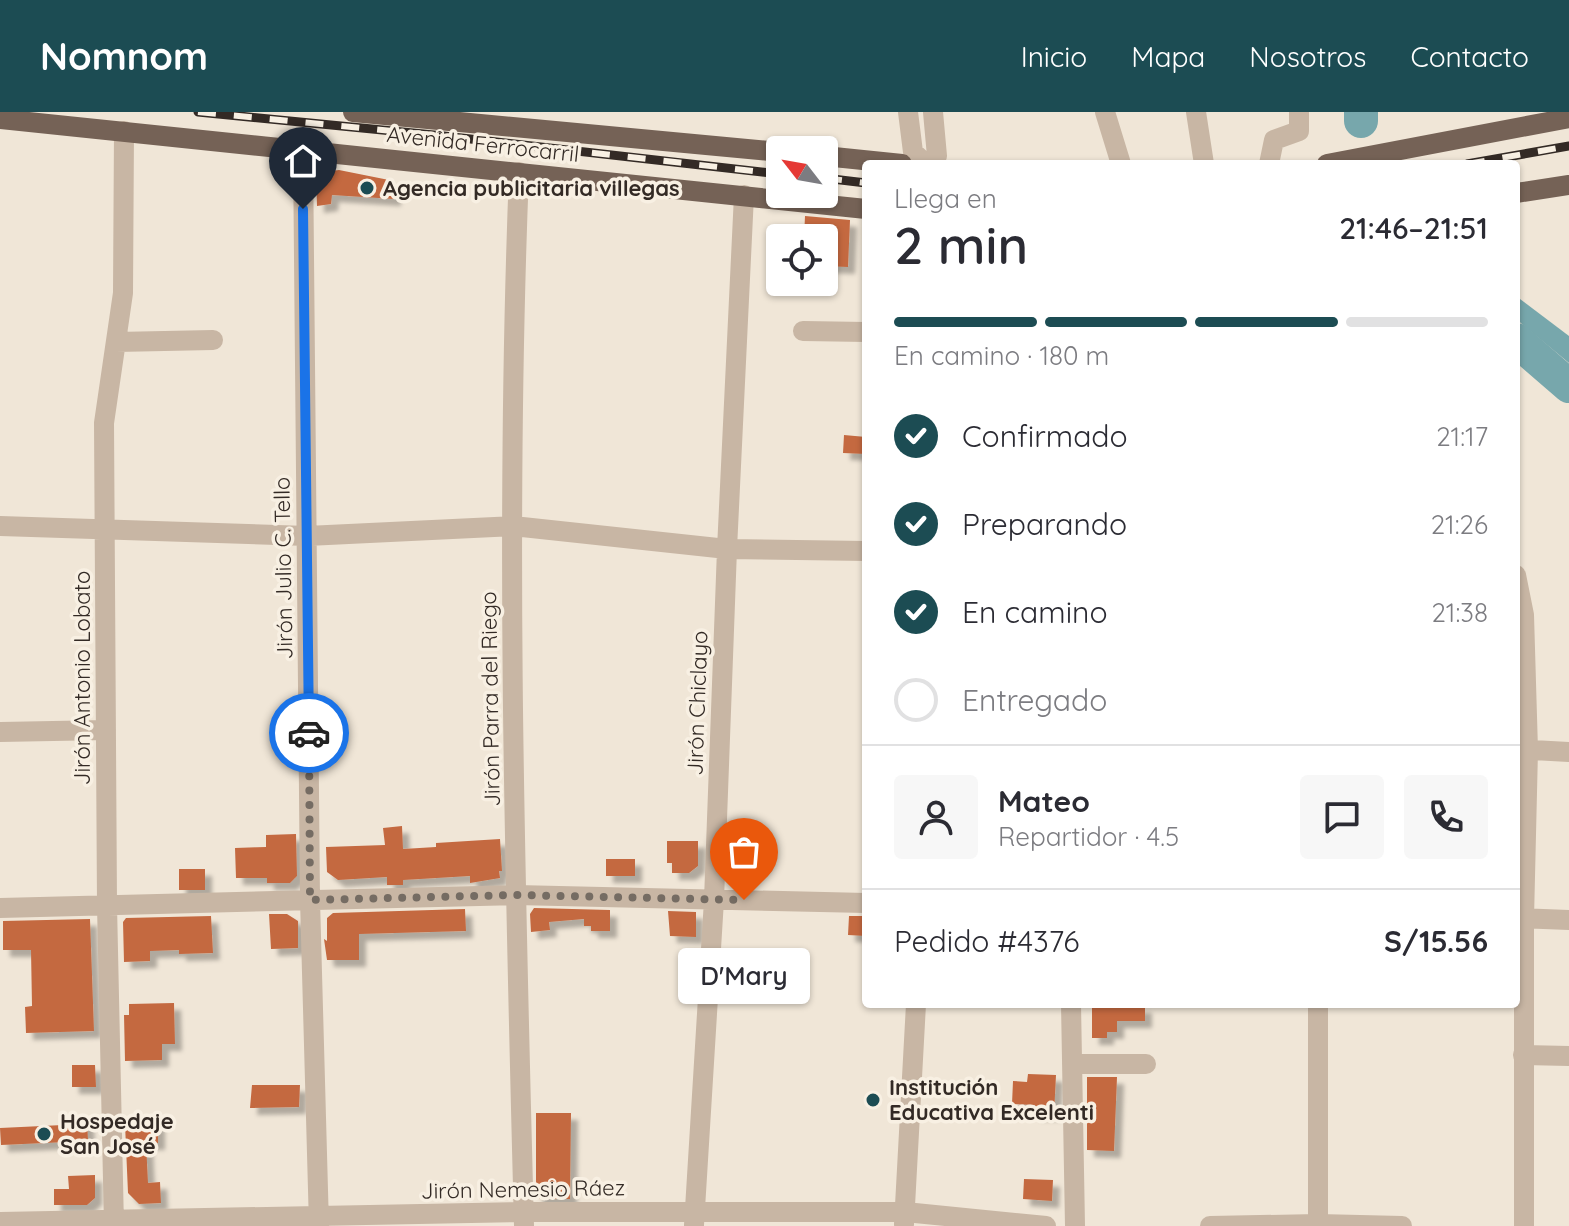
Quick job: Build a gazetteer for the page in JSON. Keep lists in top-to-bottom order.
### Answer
{
  "streets": {
    "main road": ["Avenida Ferrocarril"],
    "street": [
      "Jirón Julio C. Tello",
      "Jirón Antonio Lobato",
      "Jirón Parra del Riego",
      "Jirón Chiclayo",
      "Jirón Nemesio Ráez"
    ]
  },
  "crossings": [
    ["Avenida Ferrocarril", "Jirón Julio C. Tello"],
    ["Avenida Ferrocarril", "Jirón Antonio Lobato"],
    ["Avenida Ferrocarril", "Jirón Parra del Riego"],
    ["Avenida Ferrocarril", "Jirón Chiclayo"],
    ["Jirón Julio C. Tello", "Jirón Nemesio Ráez"],
    ["Jirón Antonio Lobato", "Jirón Nemesio Ráez"],
    ["Jirón Parra del Riego", "Jirón Nemesio Ráez"],
    ["Jirón Chiclayo", "Jirón Nemesio Ráez"]
  ],
  "places": [
    "Agencia publicitaria villegas",
    "D'Mary",
    "Institución Educativa Excelenti",
    "Hospedaje San José"
  ],
  "north": "top left",
  "page": {
    "header": "Nomnom",
    "nav": [
      "Inicio",
      "Mapa",
      "Nosotros",
      "Contacto"
    ],
    "heading": ["2 min", "Llega en", "21:46–21:51"],
    "panel": [
      "Mateo",
      "Repartidor · 4.5",
      "Pedido #4376",
      "S/15.56"
    ],
    "bar": "En camino · 180 m",
    "list": [
      ["Confirmado", "21:17"],
      ["Preparando", "21:26"],
      ["En camino", "21:38"],
      "Entregado"
    ],
    "bubble": "D'Mary"
  }
}
